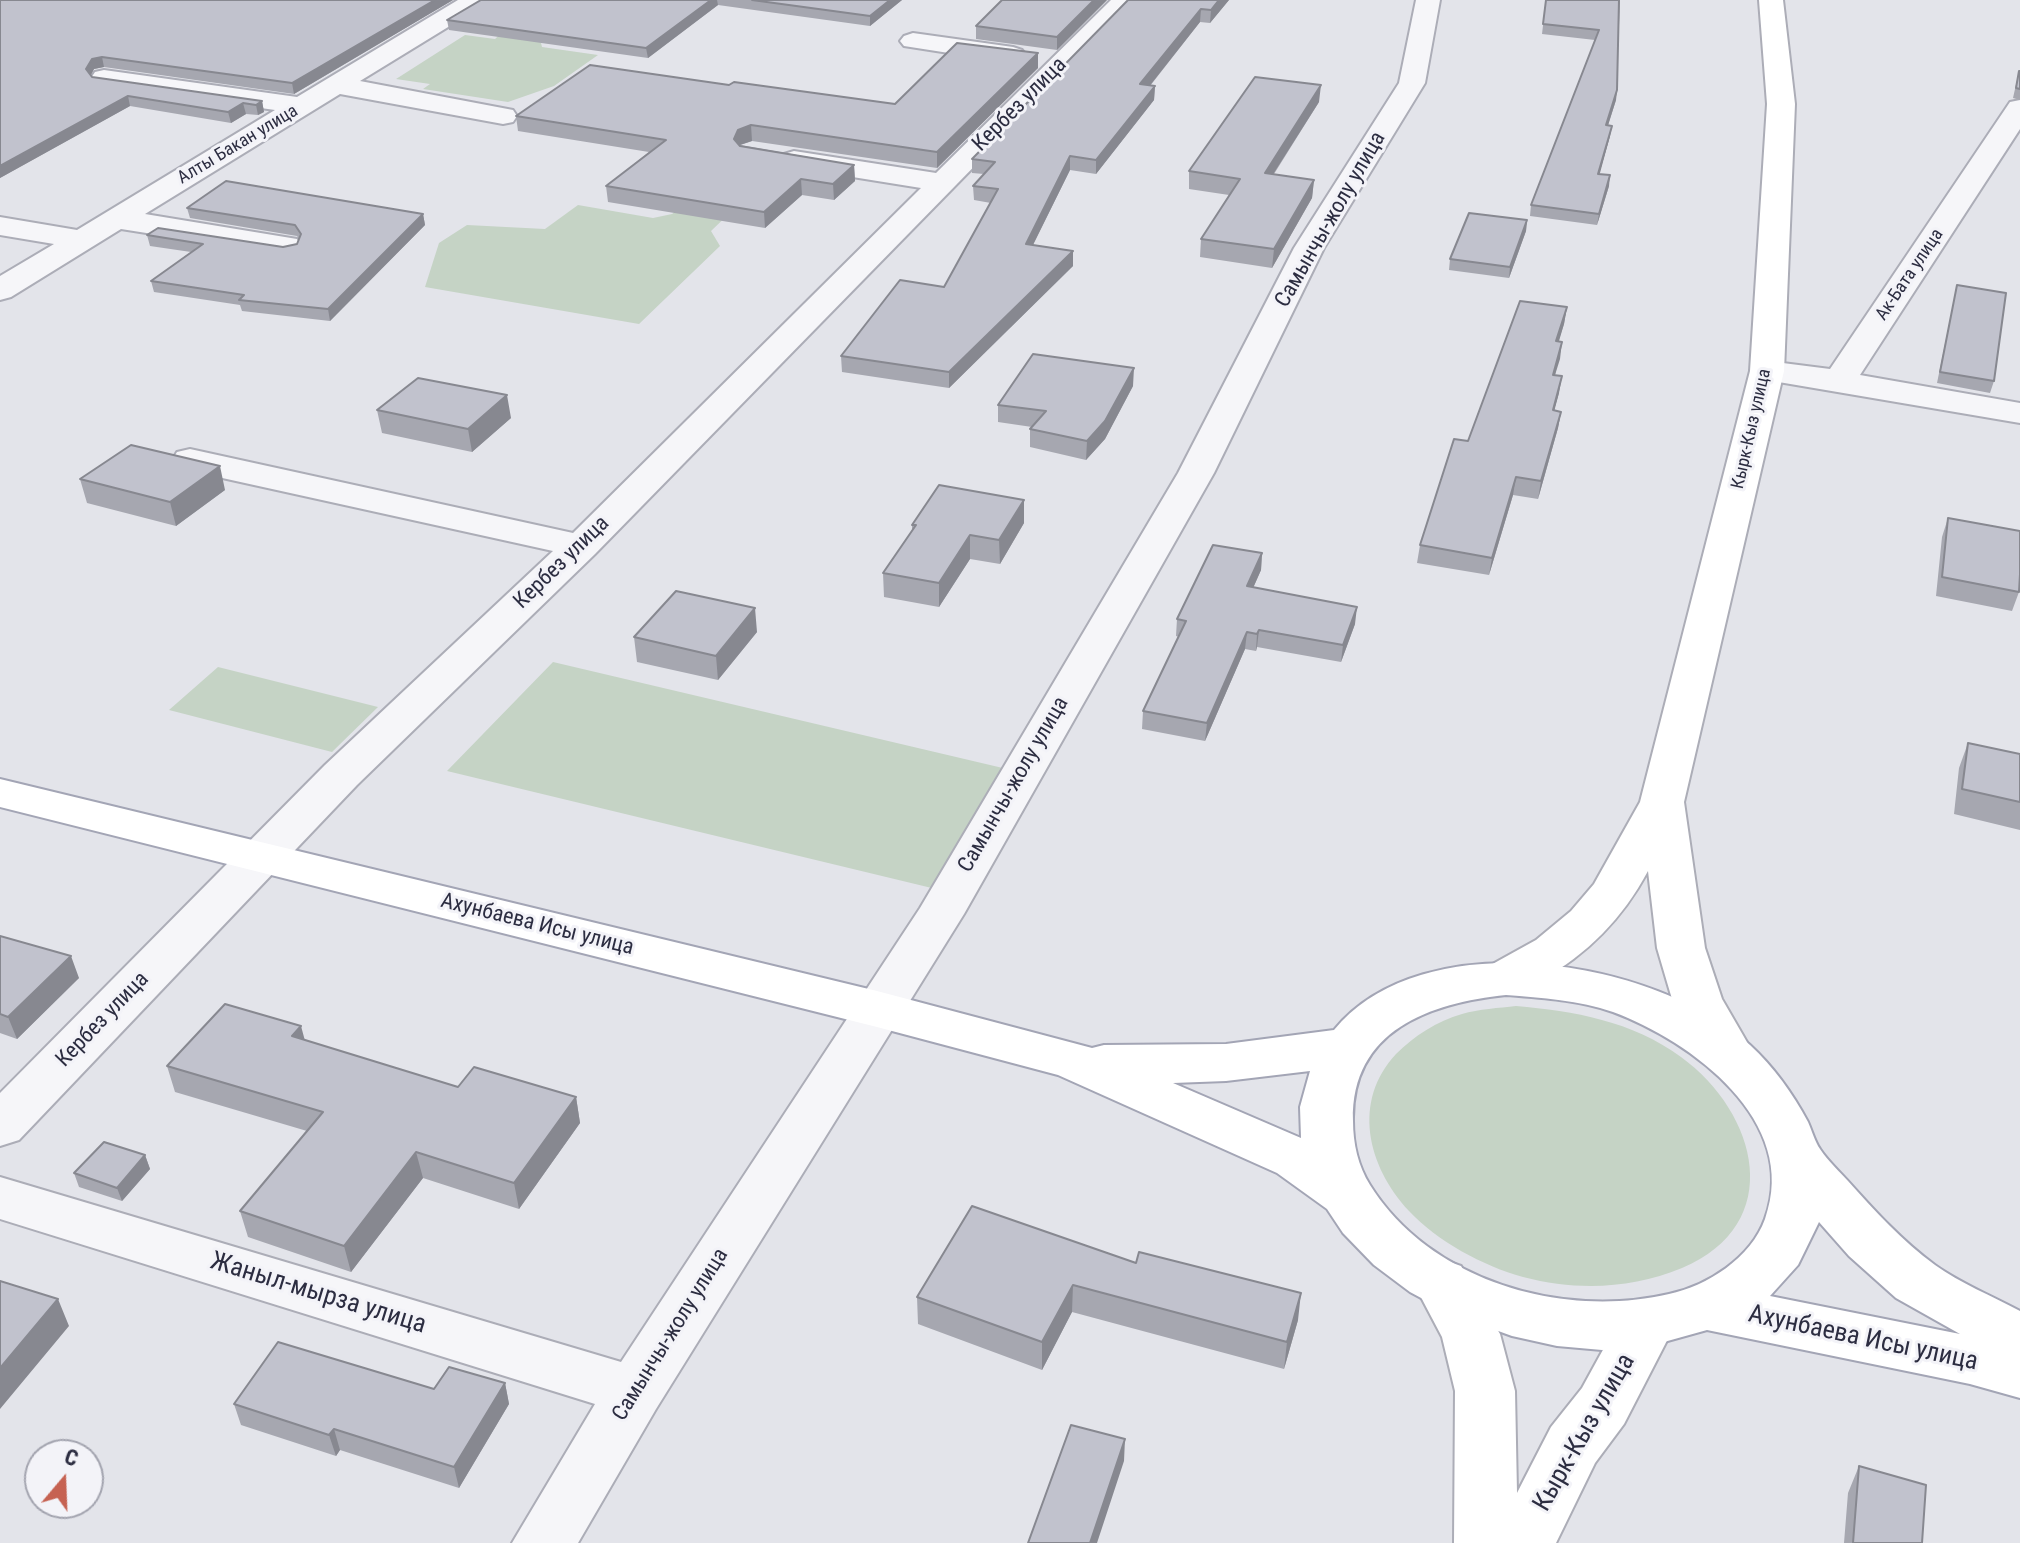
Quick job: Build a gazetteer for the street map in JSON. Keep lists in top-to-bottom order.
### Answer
{
  "streets": {
    "street": [
      "Кербез улица",
      "Алты Бакан улица",
      "Самынчы-жолу улица",
      "Ак-Бата улица",
      "Кырк-Кыз улица",
      "Ахунбаева Исы улица",
      "Жаныл-мырза улица"
    ]
  },
  "crossings": [
    ["Кербез улица", "Ахунбаева Исы улица"],
    ["Самынчы-жолу улица", "Ахунбаева Исы улица"],
    ["Самынчы-жолу улица", "Жаныл-мырза улица"]
  ],
  "north": "top"
}
